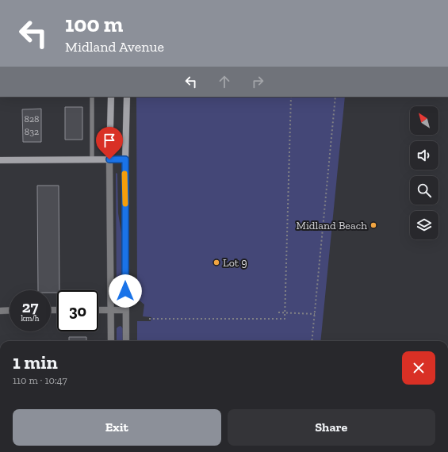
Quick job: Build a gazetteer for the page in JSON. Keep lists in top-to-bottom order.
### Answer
{
  "places": ["Midland Beach", "Lot 9"],
  "house_numbers": ["828", "832"],
  "north": "top left",
  "page": {
    "turn": ["100 m", "Midland Avenue"],
    "speed": "27 km/h",
    "limit": "30",
    "heading": ["1 min", "110 m · 10:47"],
    "buttons": ["Exit", "Share"]
  }
}
